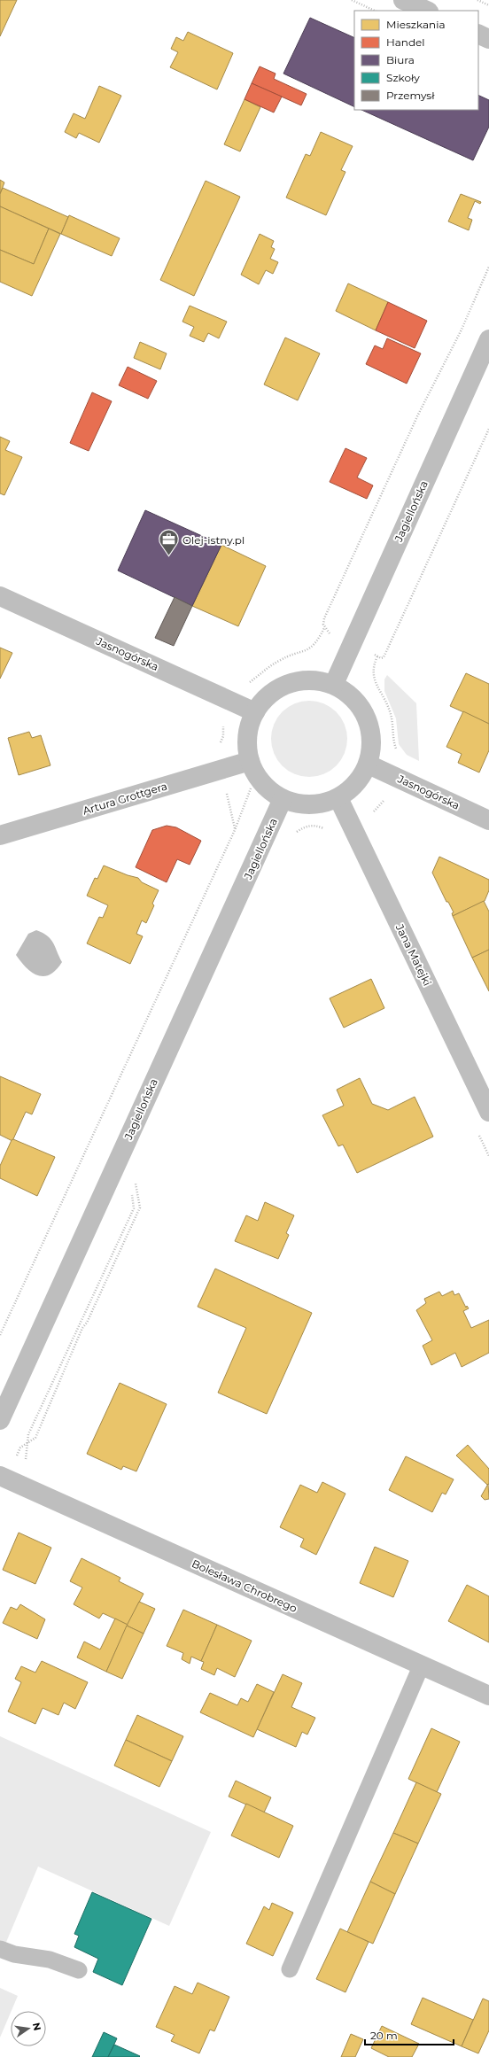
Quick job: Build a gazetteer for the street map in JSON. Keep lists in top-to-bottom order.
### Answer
{
  "streets": {
    "street": [
      "Jagiellońska",
      "Jasnogórska",
      "Artura Grottgera",
      "Jana Matejki",
      "Bolesława Chrobrego"
    ]
  },
  "crossings": [
    ["Jagiellońska", "Jasnogórska"],
    ["Jagiellońska", "Artura Grottgera"],
    ["Jagiellońska", "Jana Matejki"],
    ["Jasnogórska", "Artura Grottgera"],
    ["Jasnogórska", "Jana Matejki"],
    ["Artura Grottgera", "Jana Matejki"]
  ],
  "places": {
    "office": ["Olej-istny.pl"]
  },
  "legend": [
    "Mieszkania",
    "Handel",
    "Biura",
    "Szkoły",
    "Przemysł"
  ],
  "scale_bar": "20 m",
  "north": "right"
}
